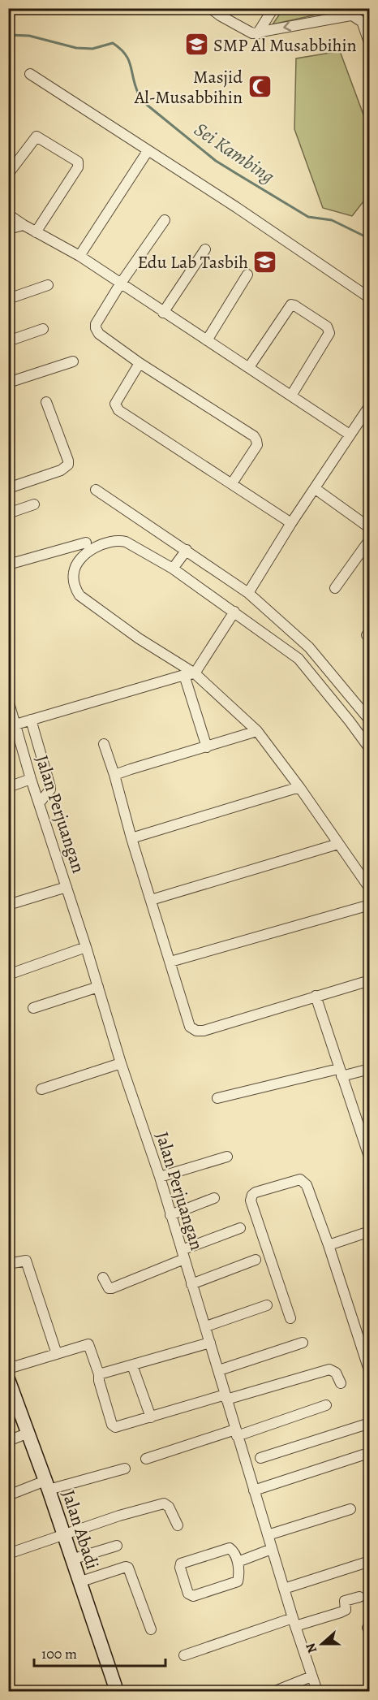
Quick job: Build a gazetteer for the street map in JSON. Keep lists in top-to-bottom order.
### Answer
{
  "streets": {
    "street": ["Jalan Perjuangan", "Jalan Abadi"]
  },
  "water": ["Sei Kambing"],
  "places": {
    "school or university": ["SMP Al Musabbihin", "Edu Lab Tasbih"],
    "mosque": ["Masjid Al-Musabbihin"]
  },
  "scale_bar": "100 m",
  "north": "left"
}
